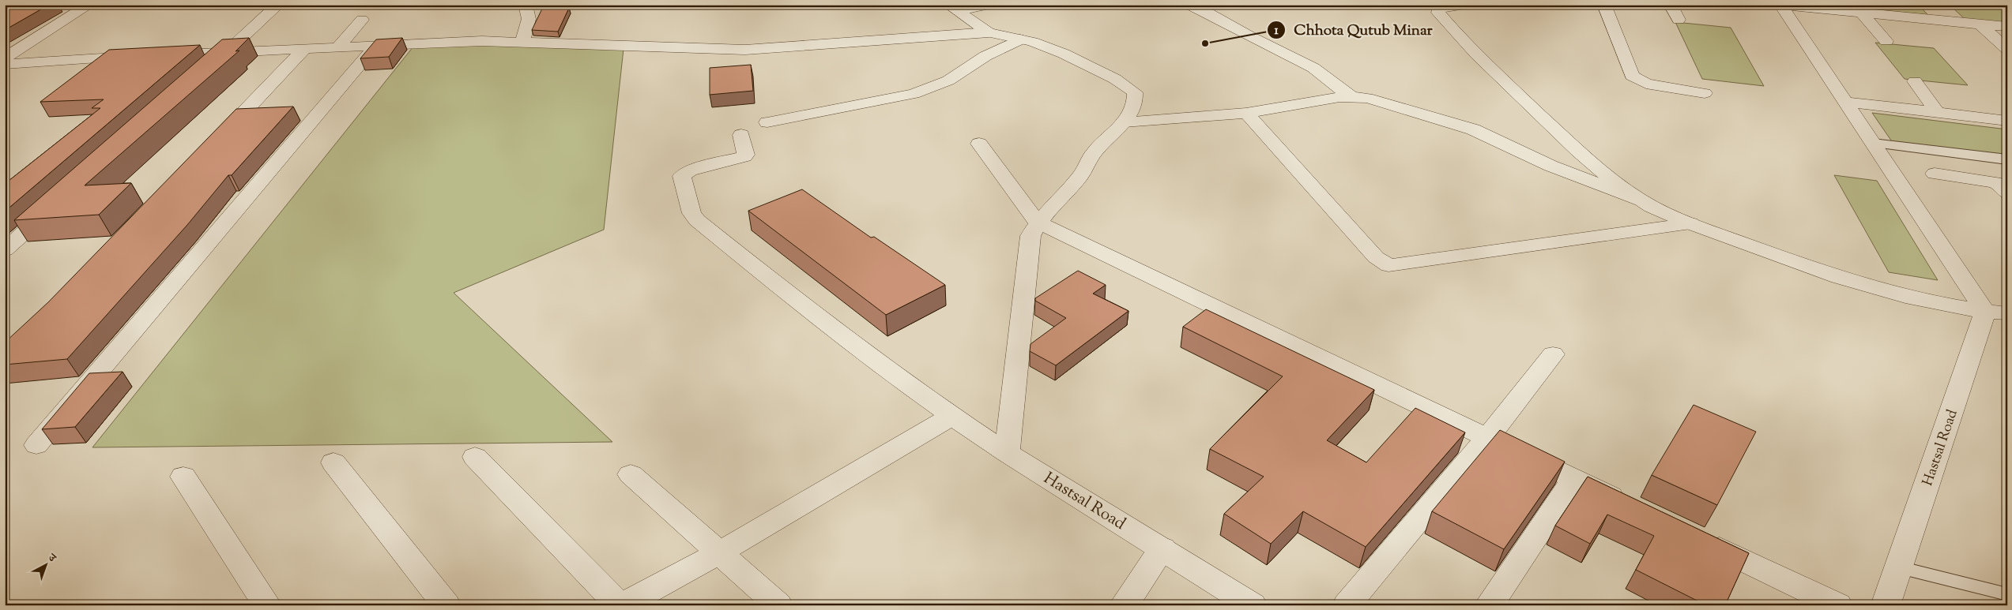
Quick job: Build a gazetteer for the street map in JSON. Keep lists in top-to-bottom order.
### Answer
{
  "streets": {
    "street": ["Hastsal Road"]
  },
  "places": ["Chhota Qutub Minar"],
  "north": "top right"
}
